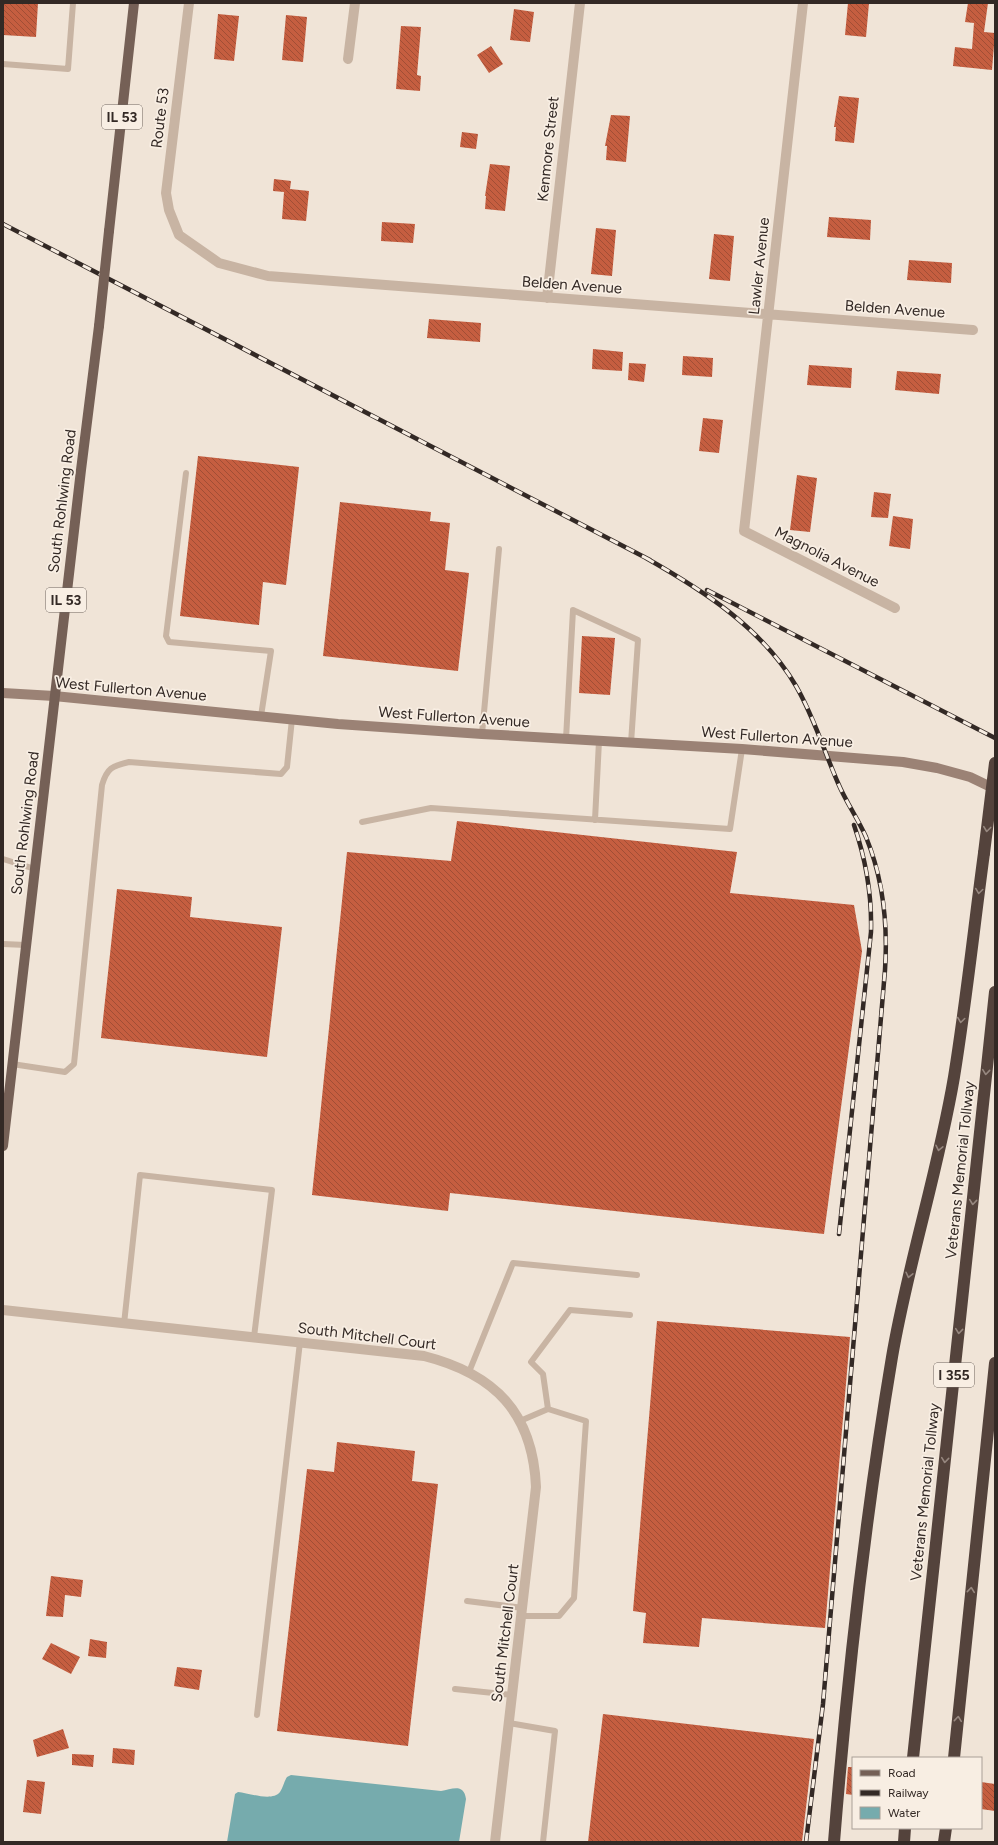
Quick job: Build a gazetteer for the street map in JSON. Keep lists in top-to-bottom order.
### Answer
{
  "streets": {
    "highway": ["Veterans Memorial Tollway", "I 355"],
    "main road": ["IL 53", "South Rohlwing Road"],
    "street": [
      "Route 53",
      "Kenmore Street",
      "Lawler Avenue",
      "Belden Avenue",
      "Magnolia Avenue",
      "West Fullerton Avenue",
      "South Mitchell Court"
    ]
  },
  "crossings": [
    ["Route 53", "Belden Avenue"],
    ["Kenmore Street", "Belden Avenue"],
    ["Lawler Avenue", "Belden Avenue"],
    ["Lawler Avenue", "Magnolia Avenue"],
    ["South Rohlwing Road", "West Fullerton Avenue"]
  ],
  "legend": ["Road", "Railway", "Water"]
}
